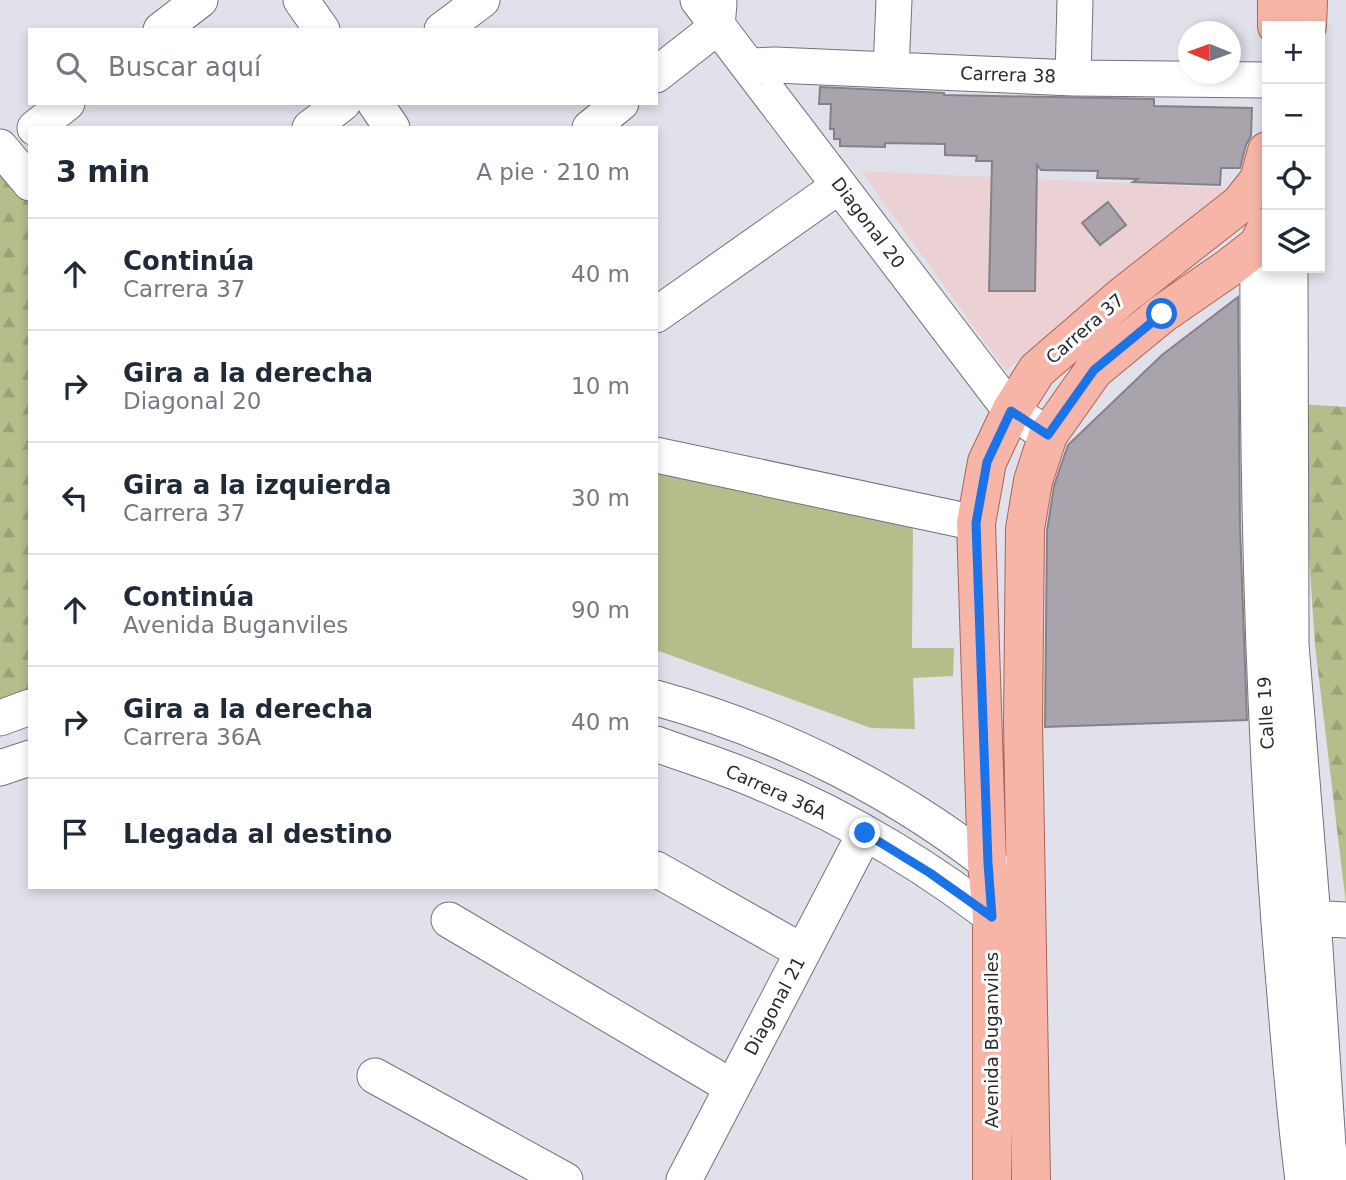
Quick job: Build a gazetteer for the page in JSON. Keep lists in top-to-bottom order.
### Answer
{
  "streets": {
    "main road": ["Carrera 37", "Avenida Buganviles"],
    "street": [
      "Carrera 38",
      "Diagonal 20",
      "Calle 19",
      "Carrera 36A",
      "Diagonal 21"
    ]
  },
  "crossings": [
    ["Carrera 38", "Diagonal 20"],
    ["Diagonal 20", "Carrera 37"],
    ["Carrera 37", "Avenida Buganviles"],
    ["Carrera 36A", "Diagonal 21"],
    ["Carrera 36A", "Avenida Buganviles"]
  ],
  "north": "left",
  "page": {
    "map_buttons": ["+", "−"],
    "search": "Buscar aquí",
    "heading": ["3 min", "A pie · 210 m"],
    "list": [
      ["Continúa", "Carrera 37", "40 m"],
      ["Gira a la derecha", "Diagonal 20", "10 m"],
      ["Gira a la izquierda", "Carrera 37", "30 m"],
      ["Continúa", "Avenida Buganviles", "90 m"],
      ["Gira a la derecha", "Carrera 36A", "40 m"],
      "Llegada al destino"
    ]
  }
}
